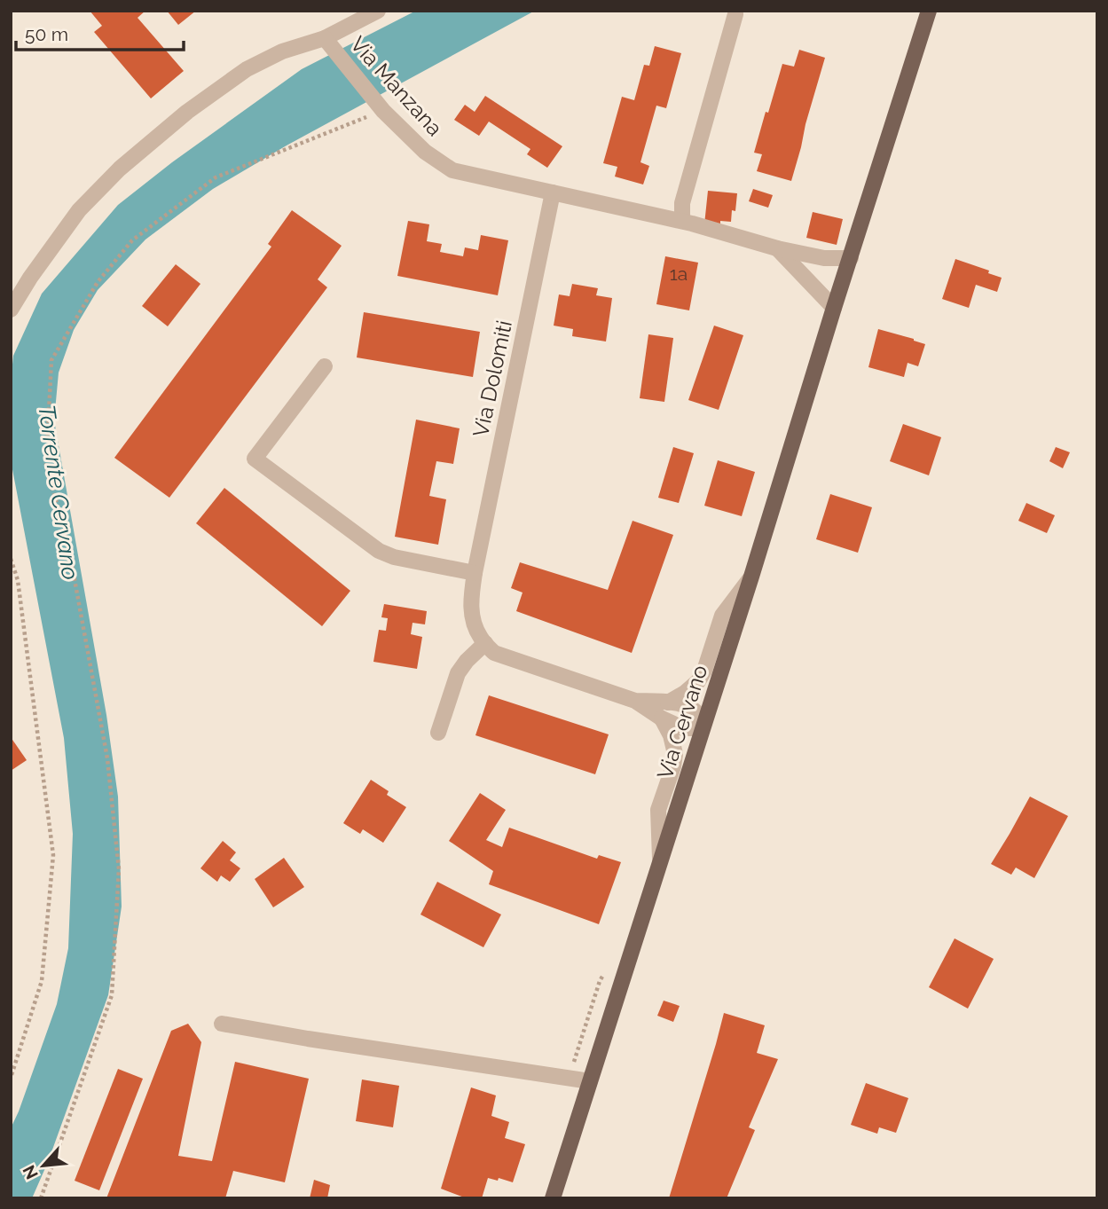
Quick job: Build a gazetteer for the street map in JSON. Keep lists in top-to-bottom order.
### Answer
{
  "streets": {
    "main road": ["Via Cervano"],
    "street": ["Via Manzana", "Via Dolomiti"]
  },
  "crossings": [
    ["Via Manzana", "Via Dolomiti"],
    ["Via Manzana", "Via Cervano"]
  ],
  "water": ["Torrente Cervano"],
  "house_numbers": ["1a"],
  "scale_bar": "50 m",
  "north": "bottom left"
}
